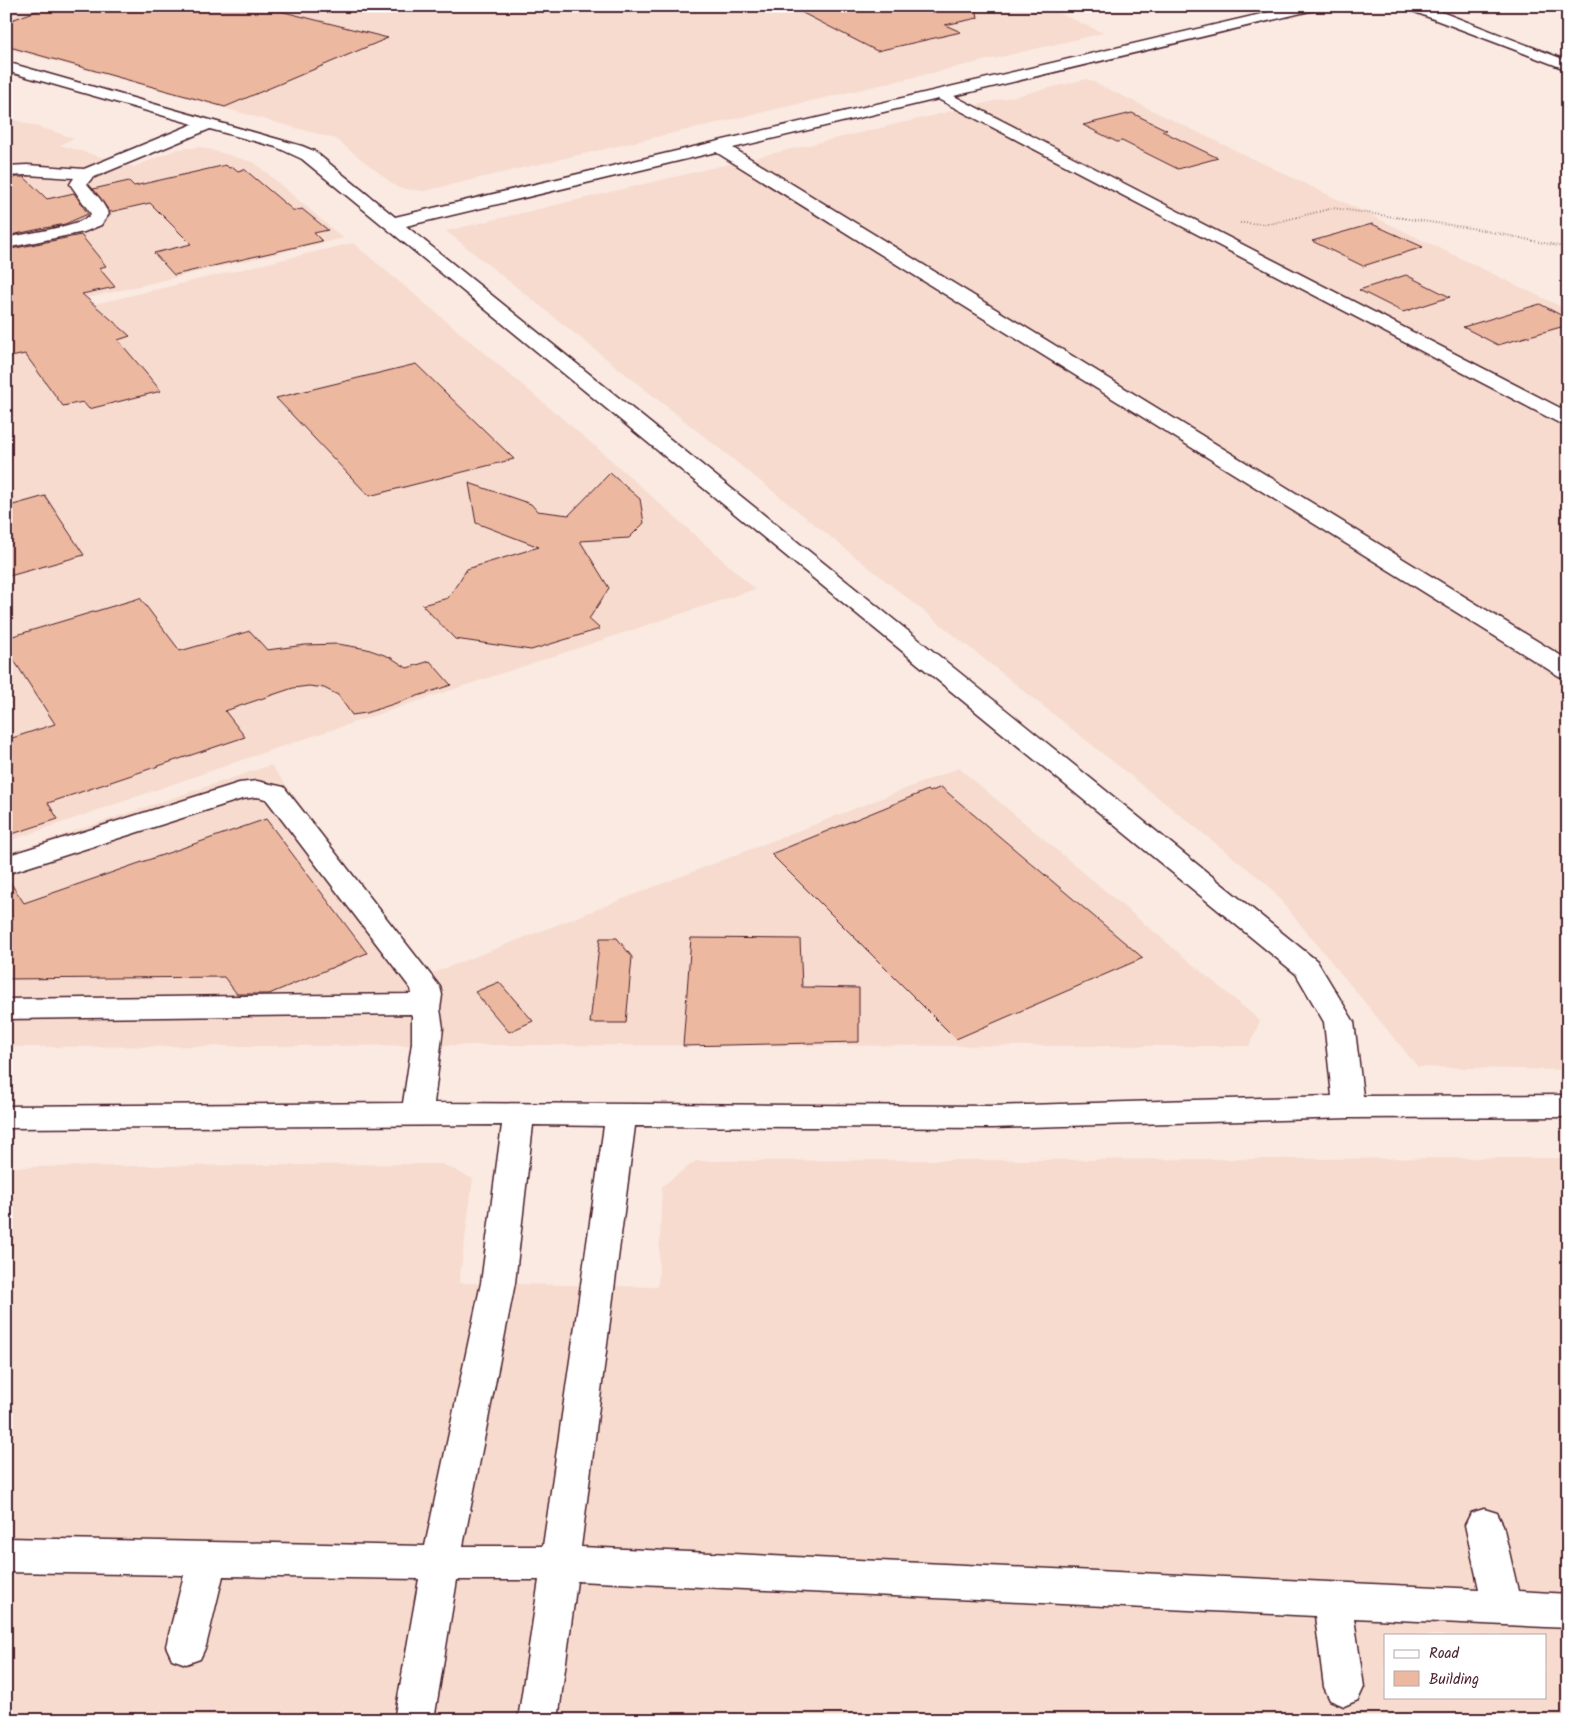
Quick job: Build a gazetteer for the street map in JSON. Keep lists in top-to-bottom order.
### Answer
{
  "legend": ["Road", "Building"]
}
